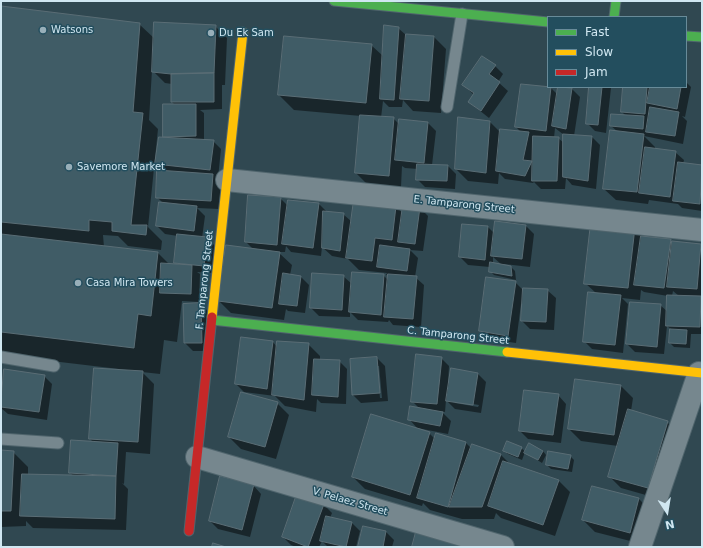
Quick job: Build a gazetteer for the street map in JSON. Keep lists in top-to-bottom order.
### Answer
{
  "streets": {
    "main road": ["F. Tamparong Street", "C. Tamparong Street"],
    "street": ["E. Tamparong Street", "V. Pelaez Street"]
  },
  "crossings": [
    ["E. Tamparong Street", "F. Tamparong Street"],
    ["F. Tamparong Street", "C. Tamparong Street"],
    ["F. Tamparong Street", "V. Pelaez Street"]
  ],
  "places": [
    "Watsons",
    "Du Ek Sam",
    "Savemore Market",
    "Casa Mira Towers"
  ],
  "legend": ["Fast", "Slow", "Jam"],
  "north": "bottom"
}
